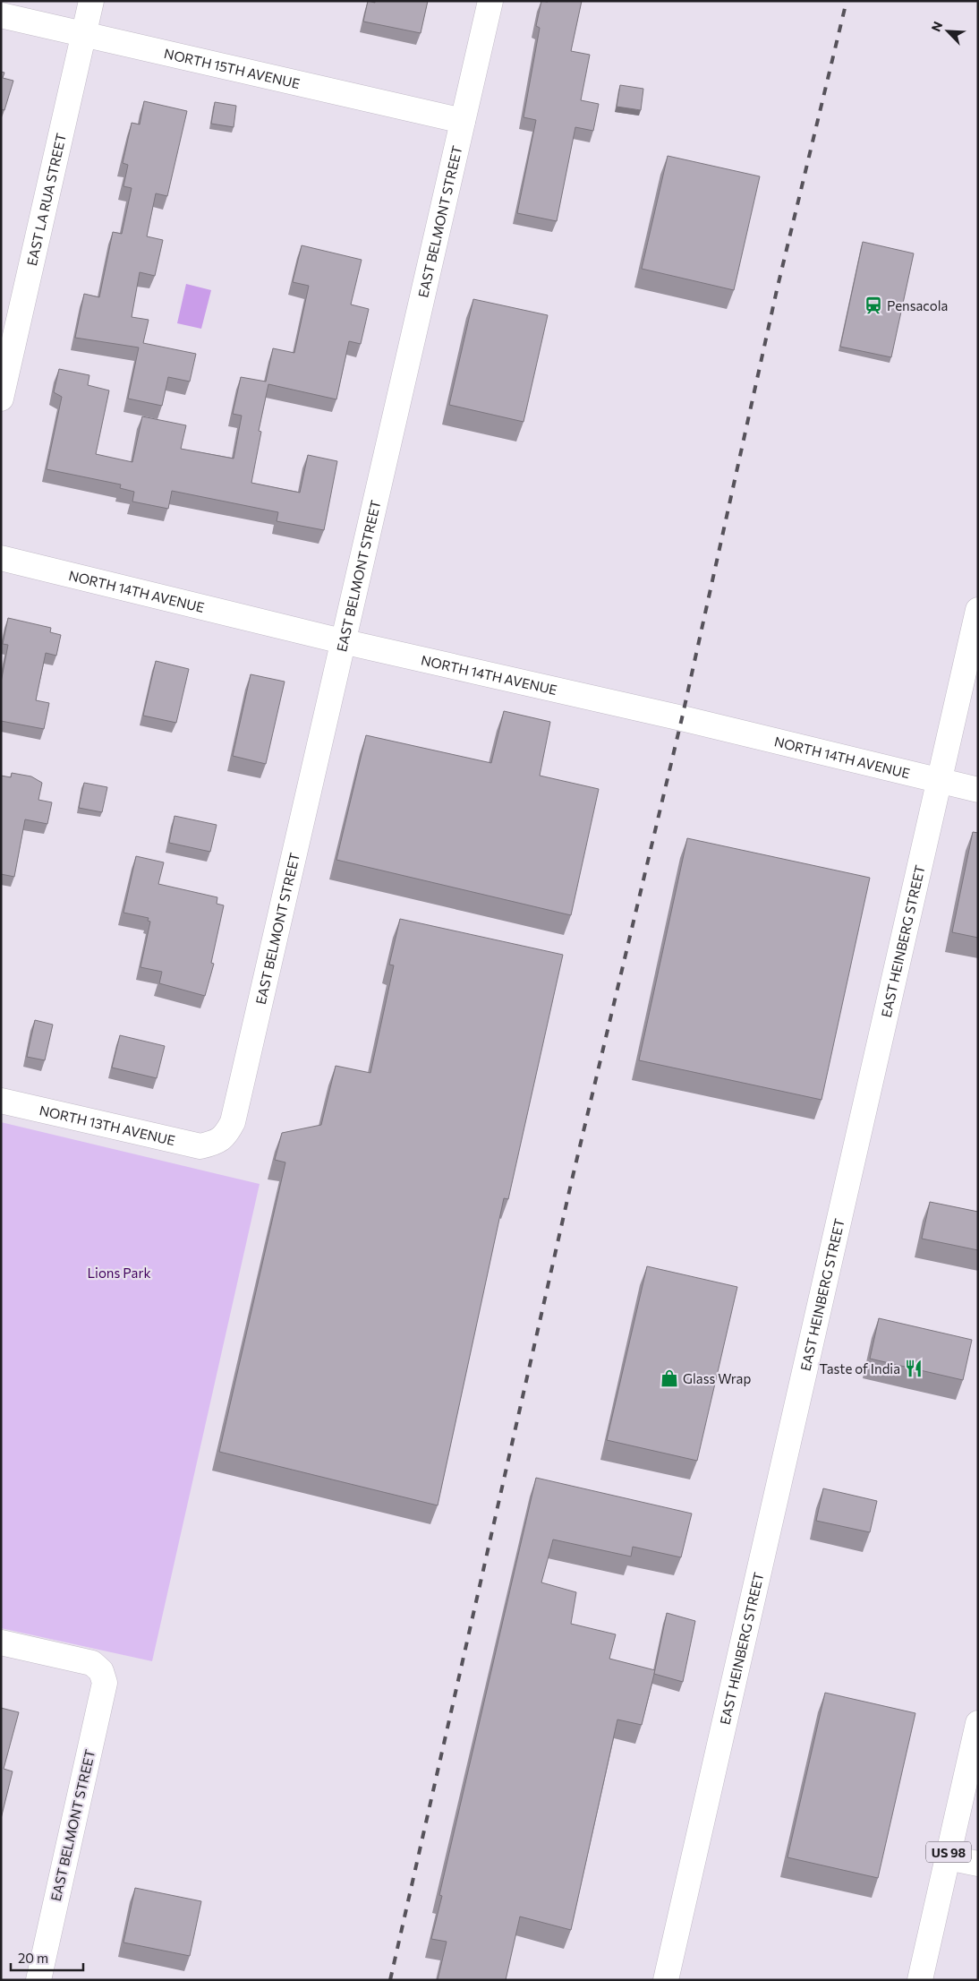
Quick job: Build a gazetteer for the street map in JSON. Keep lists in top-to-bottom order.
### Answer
{
  "streets": {
    "main road": [
      "NORTH 15TH AVENUE",
      "EAST LA RUA STREET",
      "EAST BELMONT STREET",
      "NORTH 14TH AVENUE",
      "EAST HEINBERG STREET",
      "NORTH 13TH AVENUE",
      "US 98"
    ]
  },
  "crossings": [
    ["NORTH 15TH AVENUE", "EAST LA RUA STREET"],
    ["NORTH 15TH AVENUE", "EAST BELMONT STREET"],
    ["EAST BELMONT STREET", "NORTH 14TH AVENUE"],
    ["EAST BELMONT STREET", "NORTH 13TH AVENUE"],
    ["NORTH 14TH AVENUE", "EAST HEINBERG STREET"]
  ],
  "parks": ["Lions Park"],
  "places": {
    "station": ["Pensacola"],
    "restaurant": ["Taste of India"],
    "shop": ["Glass Wrap"]
  },
  "scale_bar": "20 m",
  "north": "top left"
}
